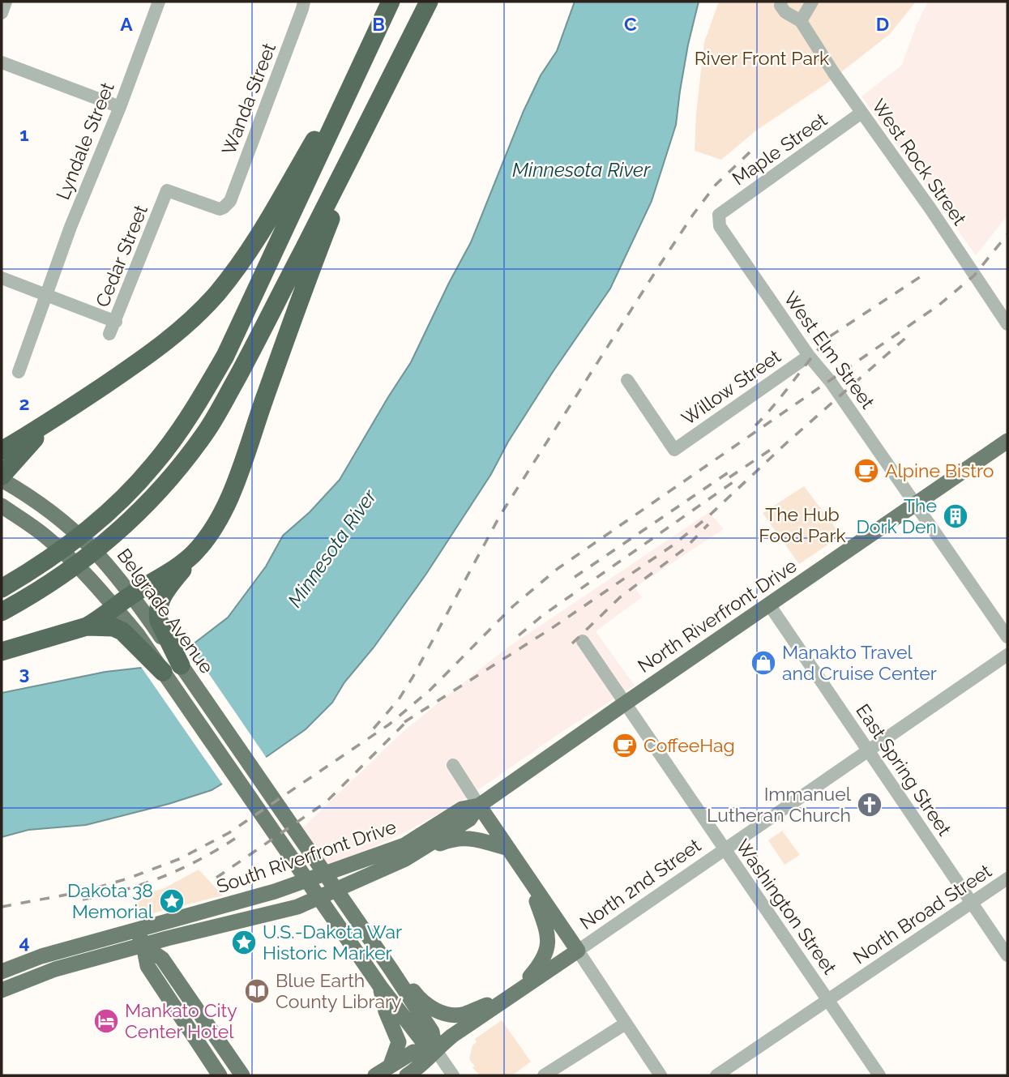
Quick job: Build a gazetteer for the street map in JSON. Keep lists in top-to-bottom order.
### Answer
{
  "streets": {
    "main road": [
      "Belgrade Avenue",
      "North Riverfront Drive",
      "South Riverfront Drive",
      "North 2nd Street"
    ],
    "street": [
      "Wanda Street",
      "Lyndale Street",
      "Maple Street",
      "West Rock Street",
      "Cedar Street",
      "West Elm Street",
      "Willow Street",
      "East Spring Street",
      "Washington Street",
      "North Broad Street"
    ]
  },
  "crossings": [
    ["Wanda Street", "Cedar Street"],
    ["Maple Street", "West Rock Street"],
    ["Maple Street", "West Elm Street"],
    ["West Elm Street", "Willow Street"],
    ["West Elm Street", "North Riverfront Drive"],
    ["Belgrade Avenue", "North 2nd Street"],
    ["North Riverfront Drive", "East Spring Street"],
    ["North Riverfront Drive", "South Riverfront Drive"],
    ["North Riverfront Drive", "Washington Street"],
    ["East Spring Street", "North 2nd Street"],
    ["East Spring Street", "North Broad Street"],
    ["North 2nd Street", "Washington Street"],
    ["Washington Street", "North Broad Street"]
  ],
  "water": ["Minnesota River"],
  "parks": ["River Front Park", "The Hub Food Park"],
  "places": {
    "cafe": ["Alpine Bistro", "CoffeeHag"],
    "building": ["The Dork Den"],
    "shop": ["Manakto Travel and Cruise Center"],
    "church": ["Immanuel Lutheran Church"],
    "place": ["Dakota 38 Memorial", "U.S.-Dakota War Historic Marker"],
    "library": ["Blue Earth County Library"],
    "hotel": ["Mankato City Center Hotel"]
  },
  "grid": {
    "columns": [
      "A",
      "B",
      "C",
      "D"
    ],
    "rows": [
      "1",
      "2",
      "3",
      "4"
    ]
  }
}
